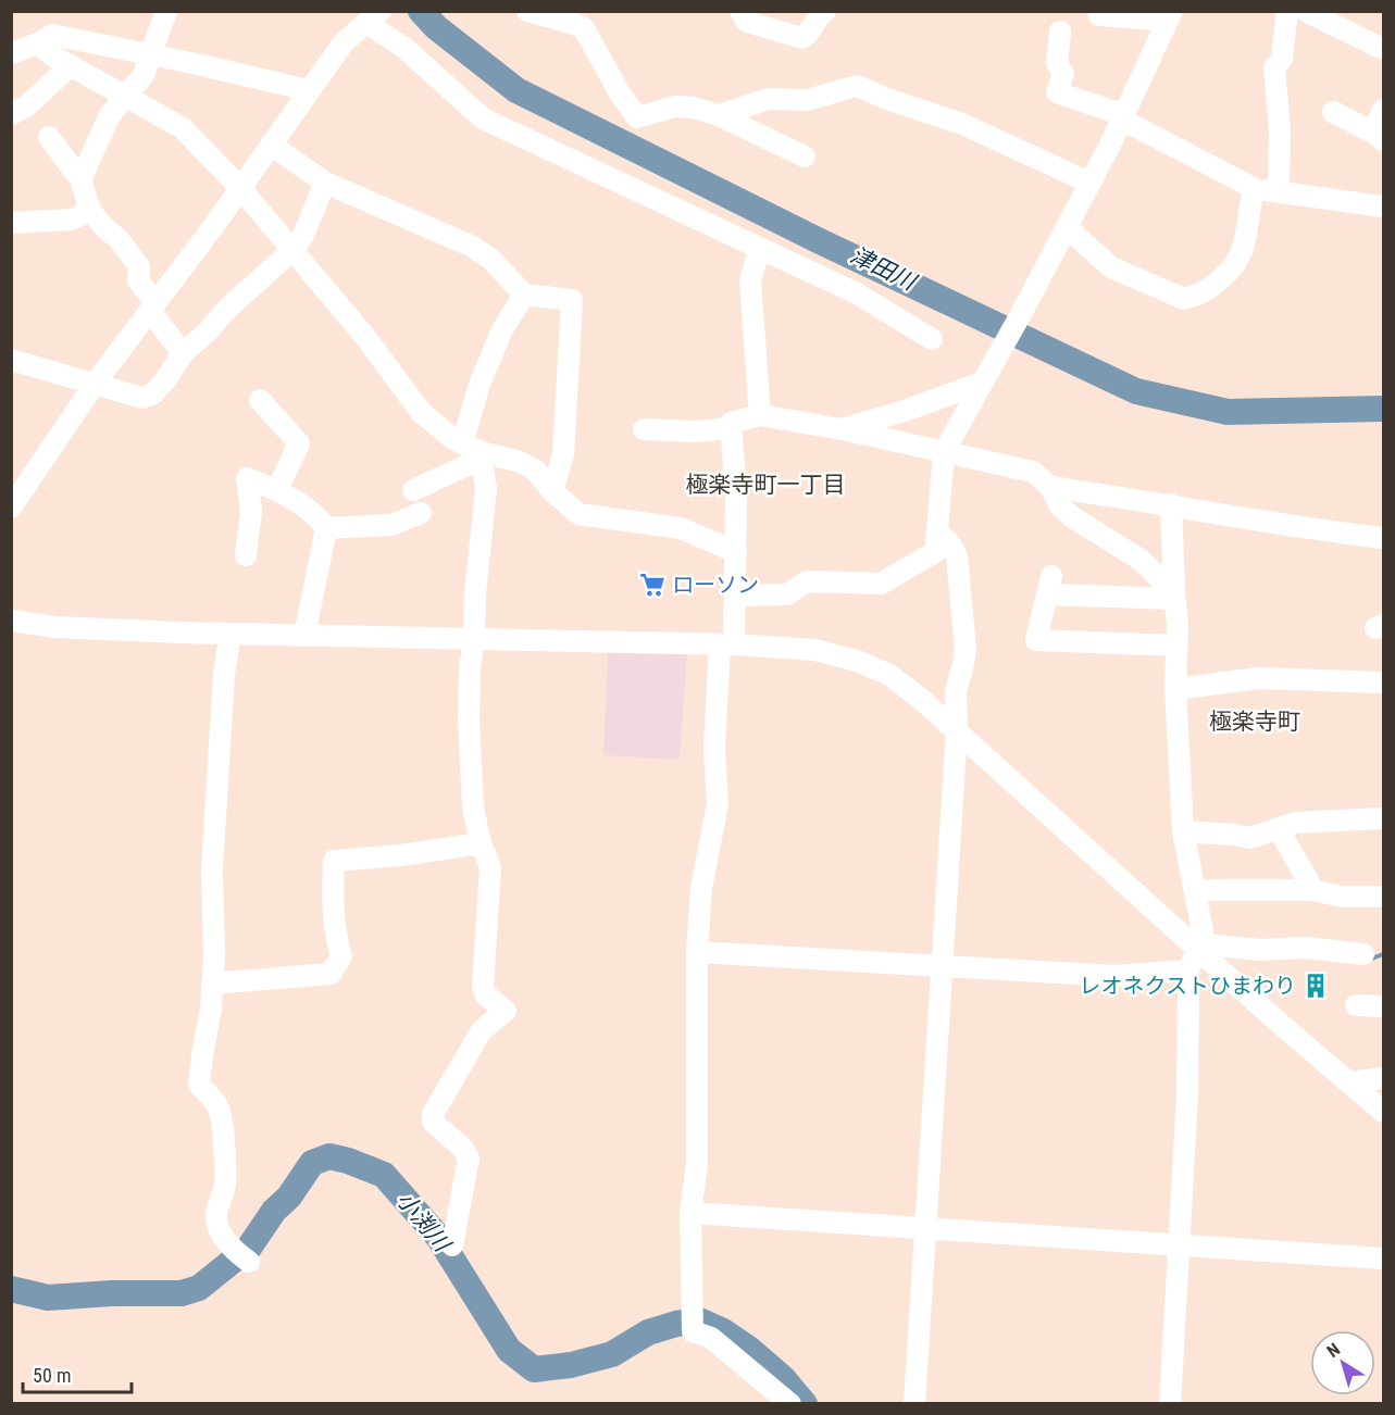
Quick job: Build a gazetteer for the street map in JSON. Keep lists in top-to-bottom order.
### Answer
{
  "districts": ["極楽寺町一丁目", "極楽寺町"],
  "water": ["津田川", "小渕川"],
  "places": {
    "supermarket": ["ローソン"],
    "building": ["レオネクストひまわり"]
  },
  "scale_bar": "50 m",
  "north": "top left"
}
